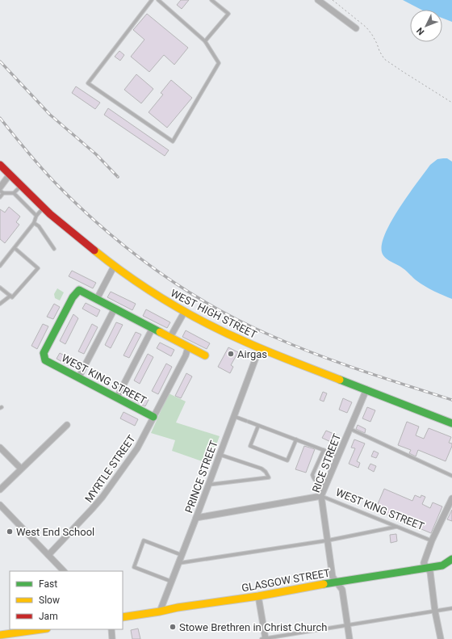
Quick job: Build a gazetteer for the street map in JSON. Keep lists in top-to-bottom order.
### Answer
{
  "streets": {
    "street": [
      "WEST HIGH STREET",
      "WEST KING STREET",
      "RICE STREET",
      "MYRTLE STREET",
      "PRINCE STREET",
      "GLASGOW STREET"
    ]
  },
  "crossings": [
    ["WEST HIGH STREET", "RICE STREET"],
    ["WEST HIGH STREET", "PRINCE STREET"],
    ["WEST KING STREET", "RICE STREET"],
    ["WEST KING STREET", "MYRTLE STREET"],
    ["RICE STREET", "GLASGOW STREET"],
    ["PRINCE STREET", "GLASGOW STREET"]
  ],
  "places": ["Airgas", "West End School", "Stowe Brethren in Christ Church"],
  "legend": ["Fast", "Slow", "Jam"],
  "north": "bottom left"
}
